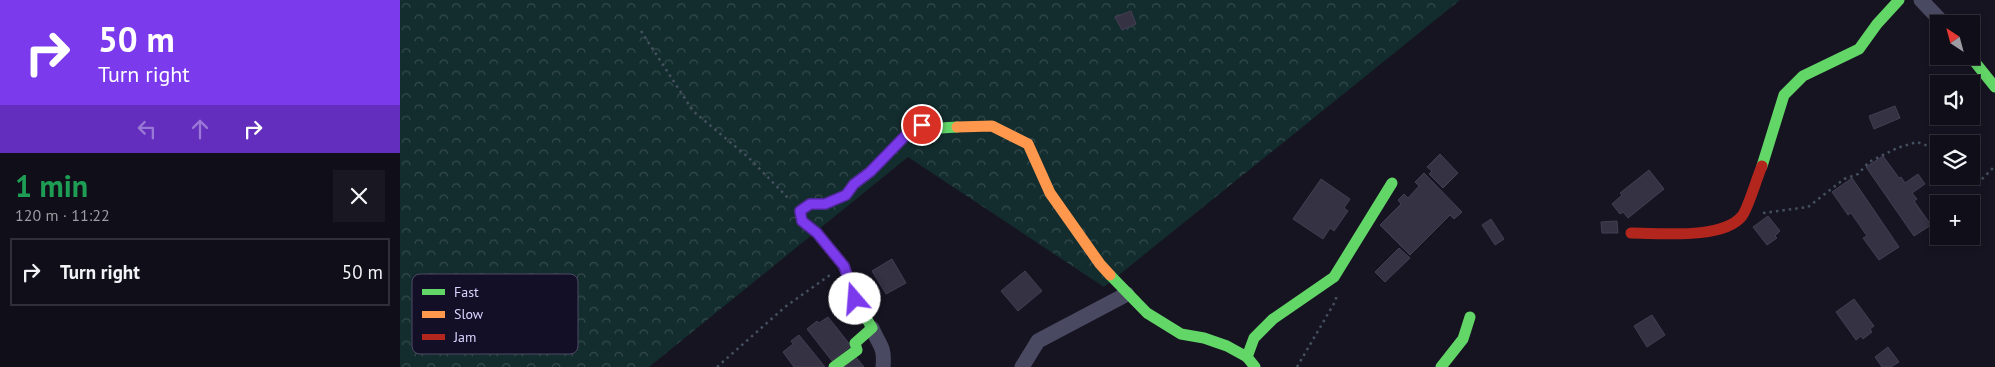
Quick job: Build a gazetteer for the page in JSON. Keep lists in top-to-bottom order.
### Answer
{
  "legend": ["Fast", "Slow", "Jam"],
  "north": "top left",
  "page": {
    "turn": ["50 m", "Turn right"],
    "map_buttons": "+",
    "heading": ["1 min", "120 m · 11:22"],
    "list": [
      {
        "name": "Turn right",
        "value": "50 m"
      }
    ]
  }
}
